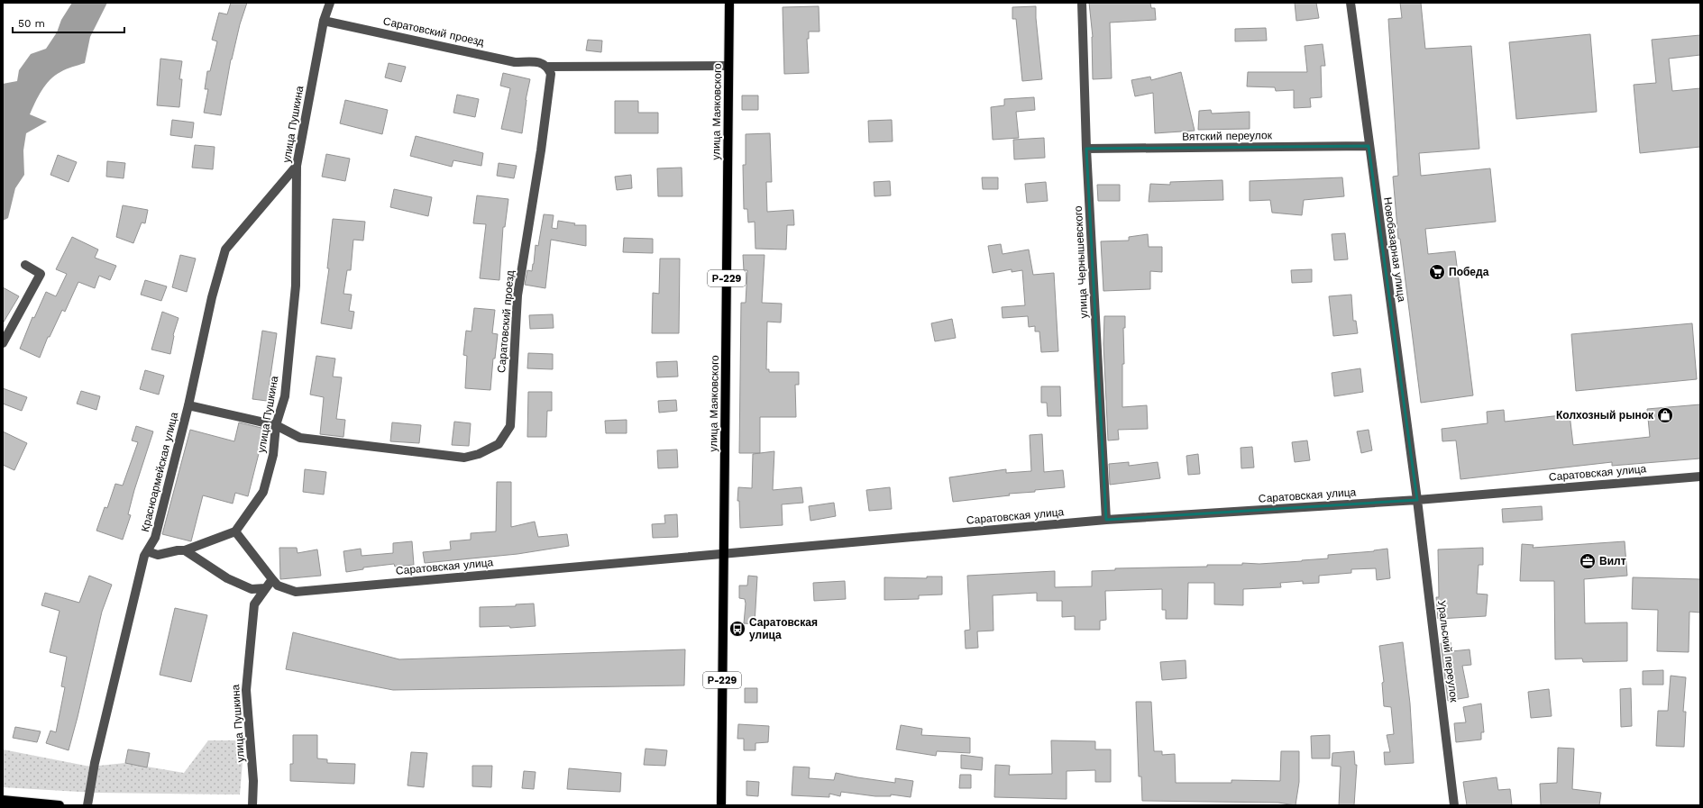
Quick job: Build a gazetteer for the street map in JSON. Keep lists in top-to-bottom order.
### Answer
{
  "streets": {
    "main road": ["улица Маяковского", "Р-229"],
    "street": [
      "Саратовский проезд",
      "улица Пушкина",
      "Вятский переулок",
      "Новобазарная улица",
      "улица Чернышевского",
      "Красноармейская улица",
      "Саратовская улица",
      "Уральский переулок"
    ]
  },
  "crossings": [
    ["Саратовский проезд", "улица Пушкина"],
    ["Саратовский проезд", "Красноармейская улица"],
    ["улица Маяковского", "Саратовская улица"],
    ["улица Пушкина", "Красноармейская улица"],
    ["улица Пушкина", "Саратовская улица"],
    ["Вятский переулок", "Новобазарная улица"],
    ["Вятский переулок", "улица Чернышевского"],
    ["Новобазарная улица", "Саратовская улица"],
    ["Новобазарная улица", "Уральский переулок"],
    ["улица Чернышевского", "Саратовская улица"],
    ["Саратовская улица", "Уральский переулок"]
  ],
  "places": {
    "supermarket": ["Победа"],
    "shop": ["Колхозный рынок"],
    "office": ["Вилт"],
    "bus stop": ["Саратовская улица"]
  },
  "scale_bar": "50 m"
}
